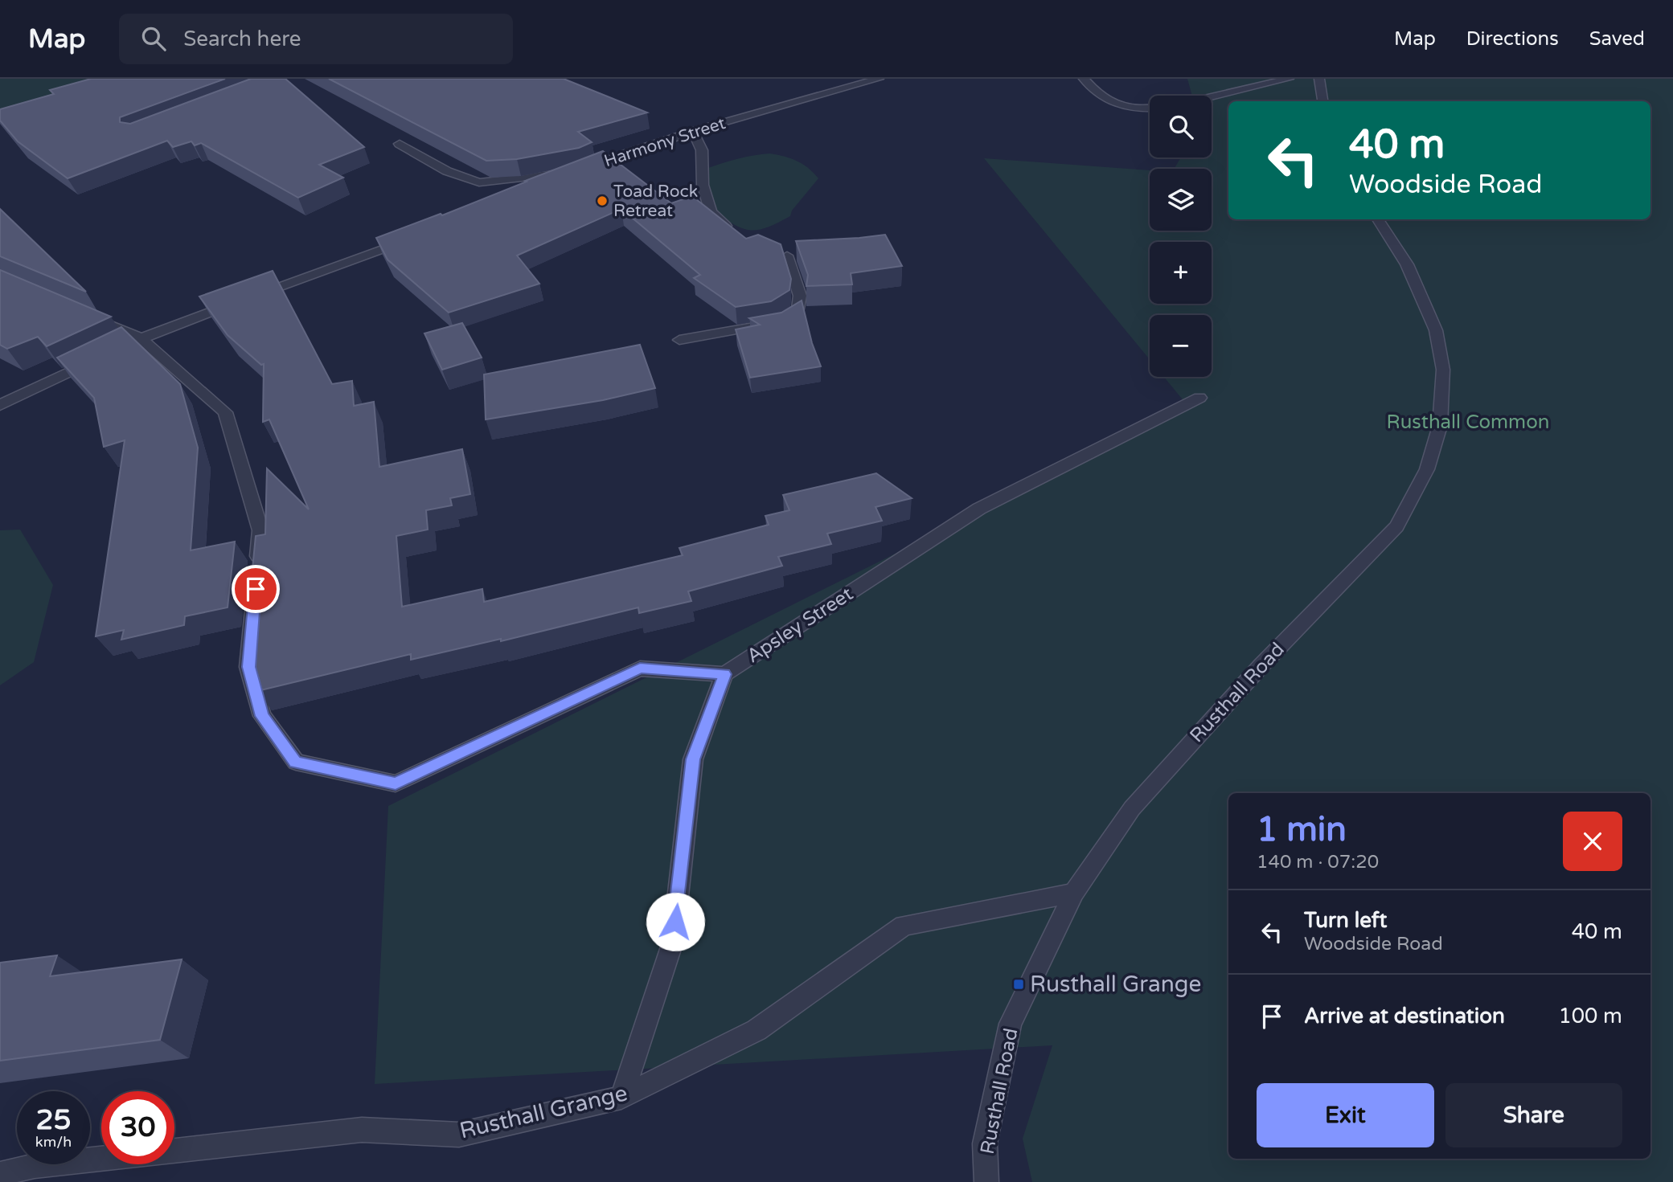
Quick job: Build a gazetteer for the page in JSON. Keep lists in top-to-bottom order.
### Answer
{
  "streets": {
    "street": [
      "Harmony Street",
      "Apsley Street",
      "Rusthall Road",
      "Rusthall Grange"
    ]
  },
  "crossings": [
    ["Apsley Street", "Rusthall Grange"],
    ["Rusthall Road", "Rusthall Grange"]
  ],
  "parks": ["Rusthall Common"],
  "places": {
    "other": ["Toad Rock Retreat"],
    "transit": ["Rusthall Grange"]
  },
  "page": {
    "header": "Map",
    "search": "Search here",
    "nav": ["Map", "Directions", "Saved"],
    "map_buttons": ["+", "−"],
    "turn": ["40 m", "Woodside Road"],
    "heading": ["1 min", "140 m · 07:20"],
    "list": [
      {
        "name": "Turn left",
        "note": "Woodside Road",
        "value": "40 m"
      },
      {
        "name": "Arrive at destination",
        "value": "100 m"
      }
    ],
    "buttons": ["Exit", "Share"],
    "speed": "25 km/h",
    "limit": "30"
  }
}
